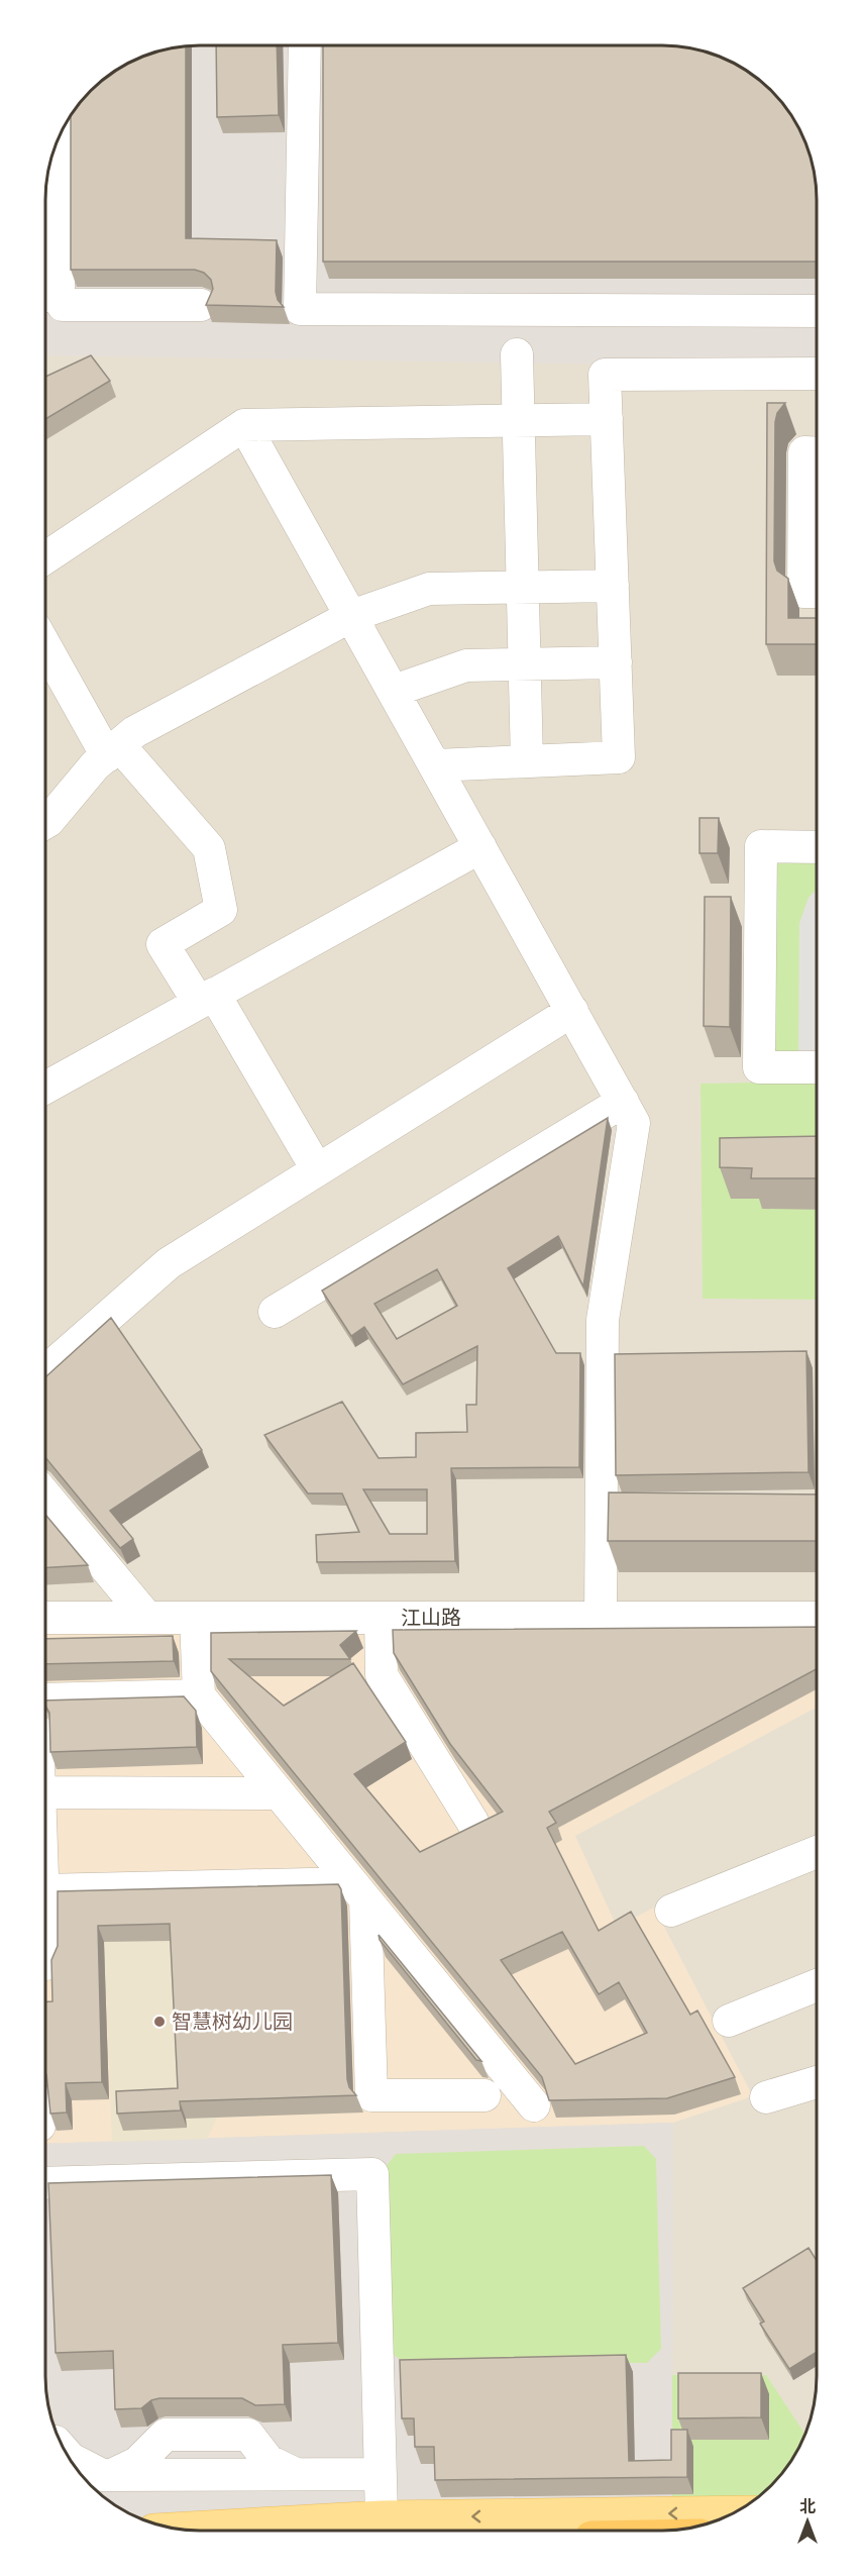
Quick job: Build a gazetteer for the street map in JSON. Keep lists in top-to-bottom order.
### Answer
{
  "streets": {
    "street": ["江山路"]
  },
  "places": ["智慧树幼儿园"],
  "north": "top"
}
